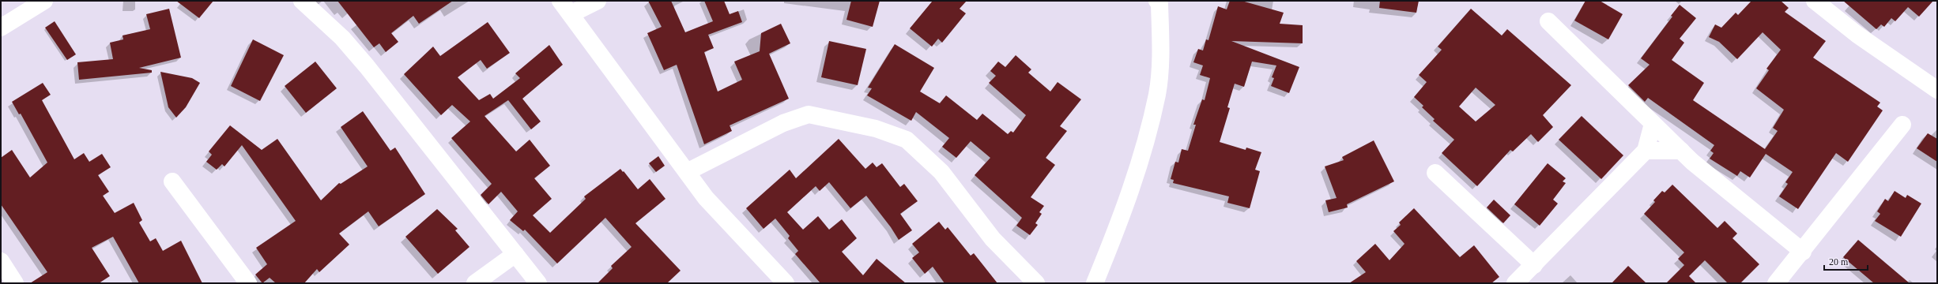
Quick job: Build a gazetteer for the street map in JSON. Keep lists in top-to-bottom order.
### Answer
{
  "scale_bar": "20 m"
}
